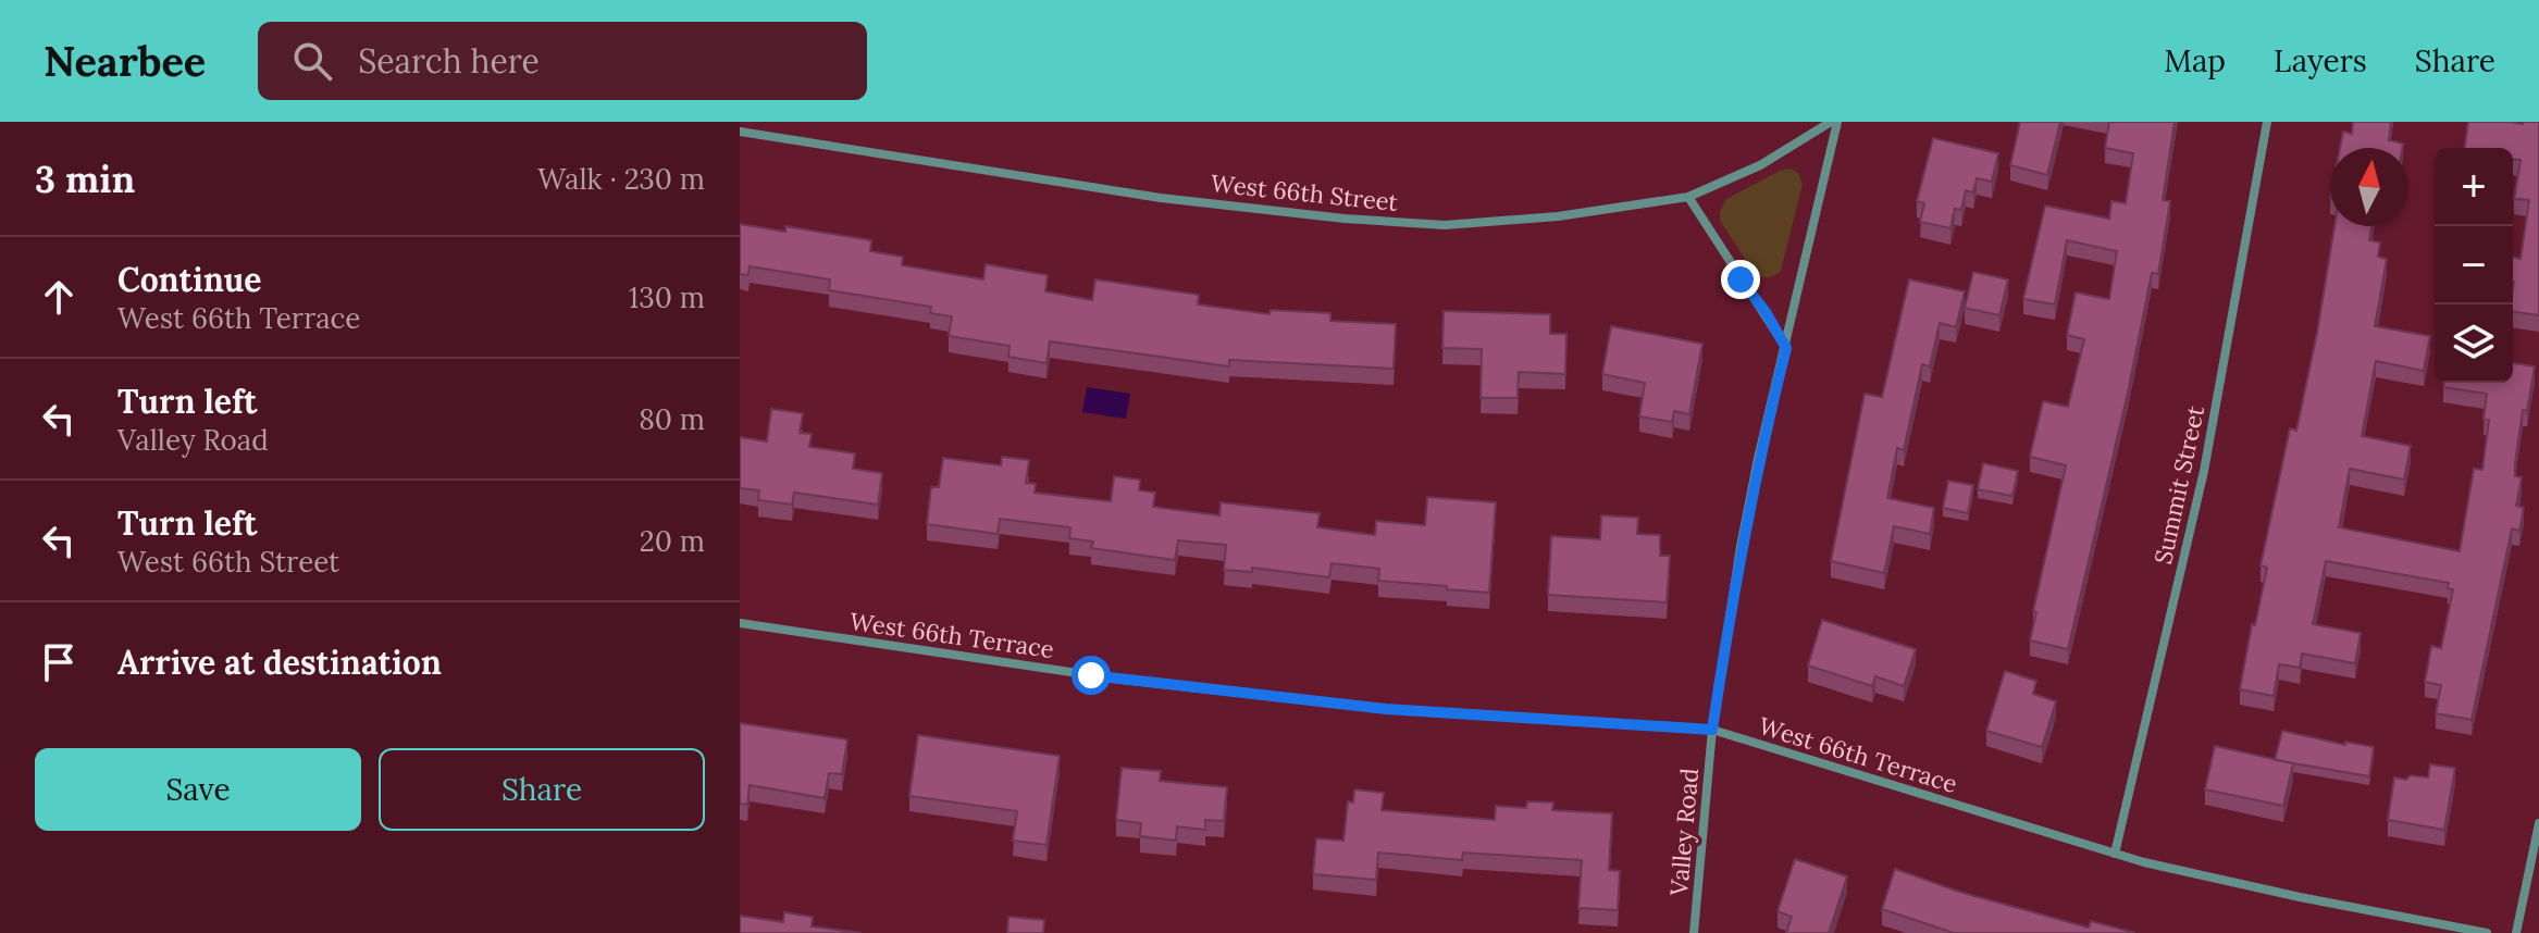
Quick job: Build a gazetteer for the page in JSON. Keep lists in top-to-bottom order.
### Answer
{
  "streets": {
    "street": [
      "West 66th Street",
      "Summit Street",
      "West 66th Terrace",
      "Valley Road"
    ]
  },
  "crossings": [
    ["Summit Street", "West 66th Terrace"],
    ["West 66th Terrace", "Valley Road"]
  ],
  "north": "top",
  "page": {
    "header": "Nearbee",
    "search": "Search here",
    "nav": ["Map", "Layers", "Share"],
    "heading": ["3 min", "Walk · 230 m"],
    "map_buttons": ["+", "−"],
    "list": [
      ["Continue", "West 66th Terrace", "130 m"],
      ["Turn left", "Valley Road", "80 m"],
      ["Turn left", "West 66th Street", "20 m"],
      "Arrive at destination"
    ],
    "buttons": ["Save", "Share"]
  }
}
